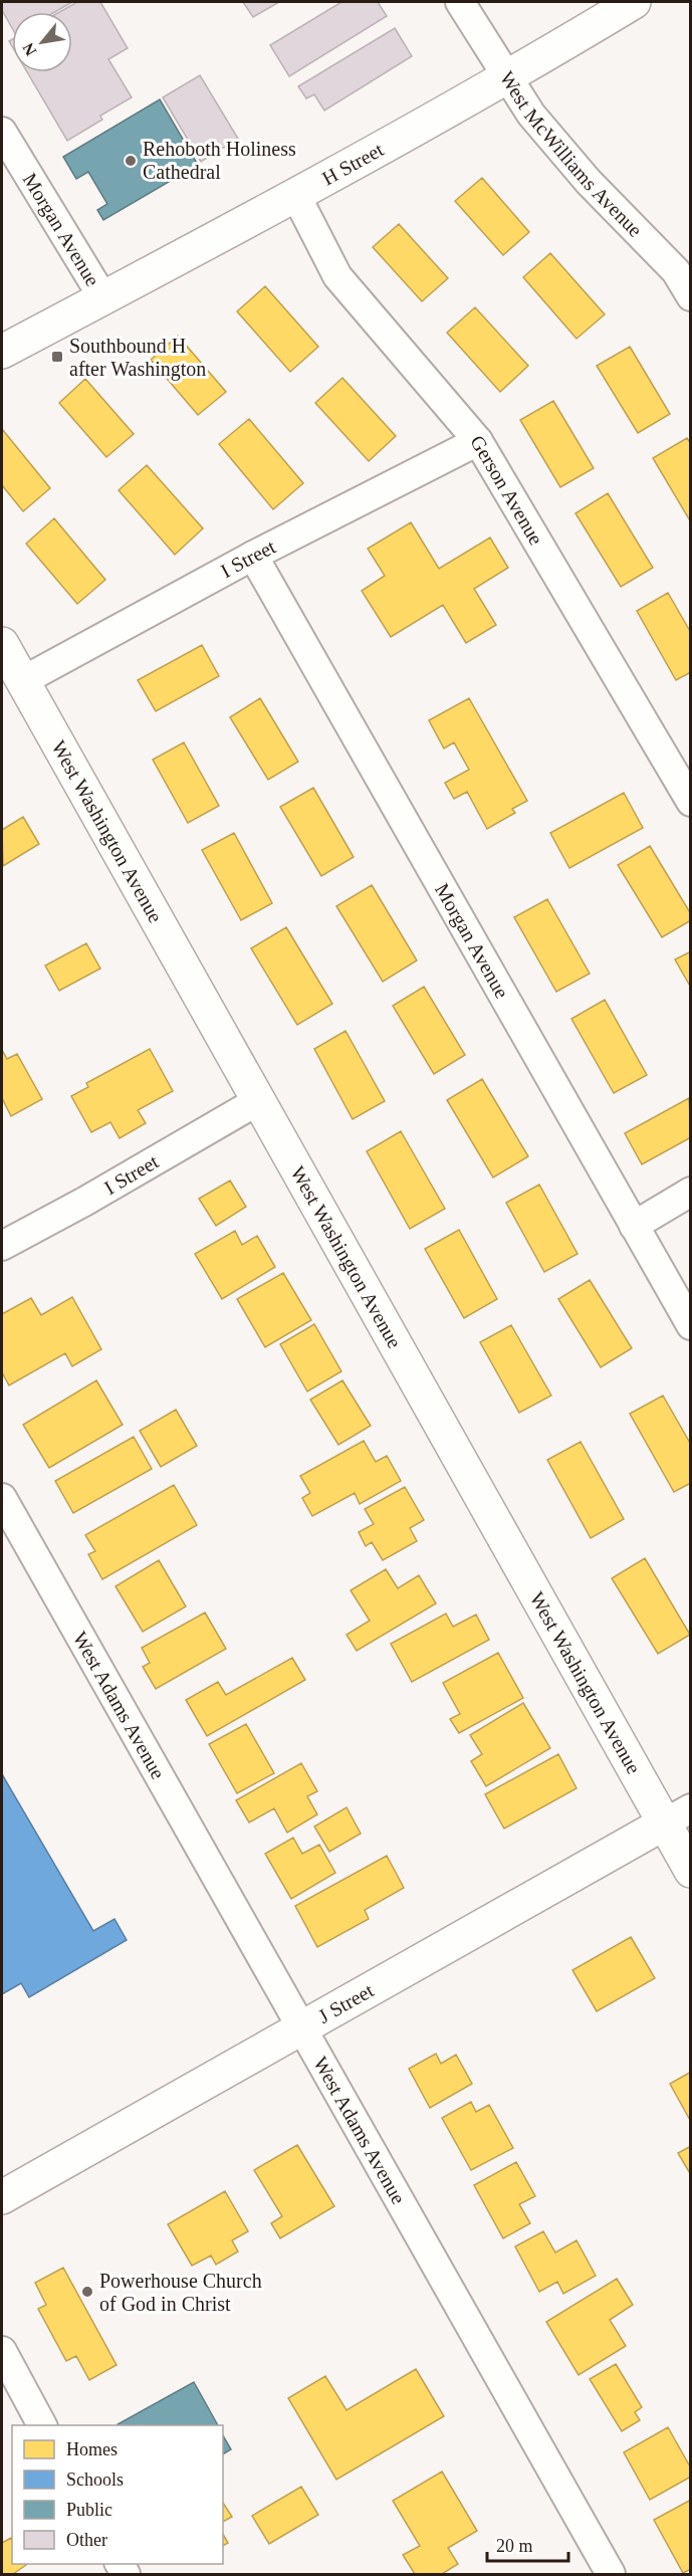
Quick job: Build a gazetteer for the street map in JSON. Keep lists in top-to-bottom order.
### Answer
{
  "streets": {
    "street": [
      "West McWilliams Avenue",
      "H Street",
      "Morgan Avenue",
      "Gerson Avenue",
      "I Street",
      "West Washington Avenue",
      "West Adams Avenue",
      "J Street"
    ]
  },
  "crossings": [
    ["West McWilliams Avenue", "H Street"],
    ["H Street", "Morgan Avenue"],
    ["H Street", "Gerson Avenue"],
    ["Morgan Avenue", "I Street"],
    ["Gerson Avenue", "I Street"],
    ["I Street", "West Washington Avenue"],
    ["West Washington Avenue", "J Street"],
    ["West Adams Avenue", "J Street"]
  ],
  "places": {
    "other": ["Rehoboth Holiness Cathedral", "Powerhouse Church of God in Christ"],
    "transit": ["Southbound H after Washington"]
  },
  "legend": [
    "Homes",
    "Schools",
    "Public",
    "Other"
  ],
  "scale_bar": "20 m",
  "north": "bottom left"
}
